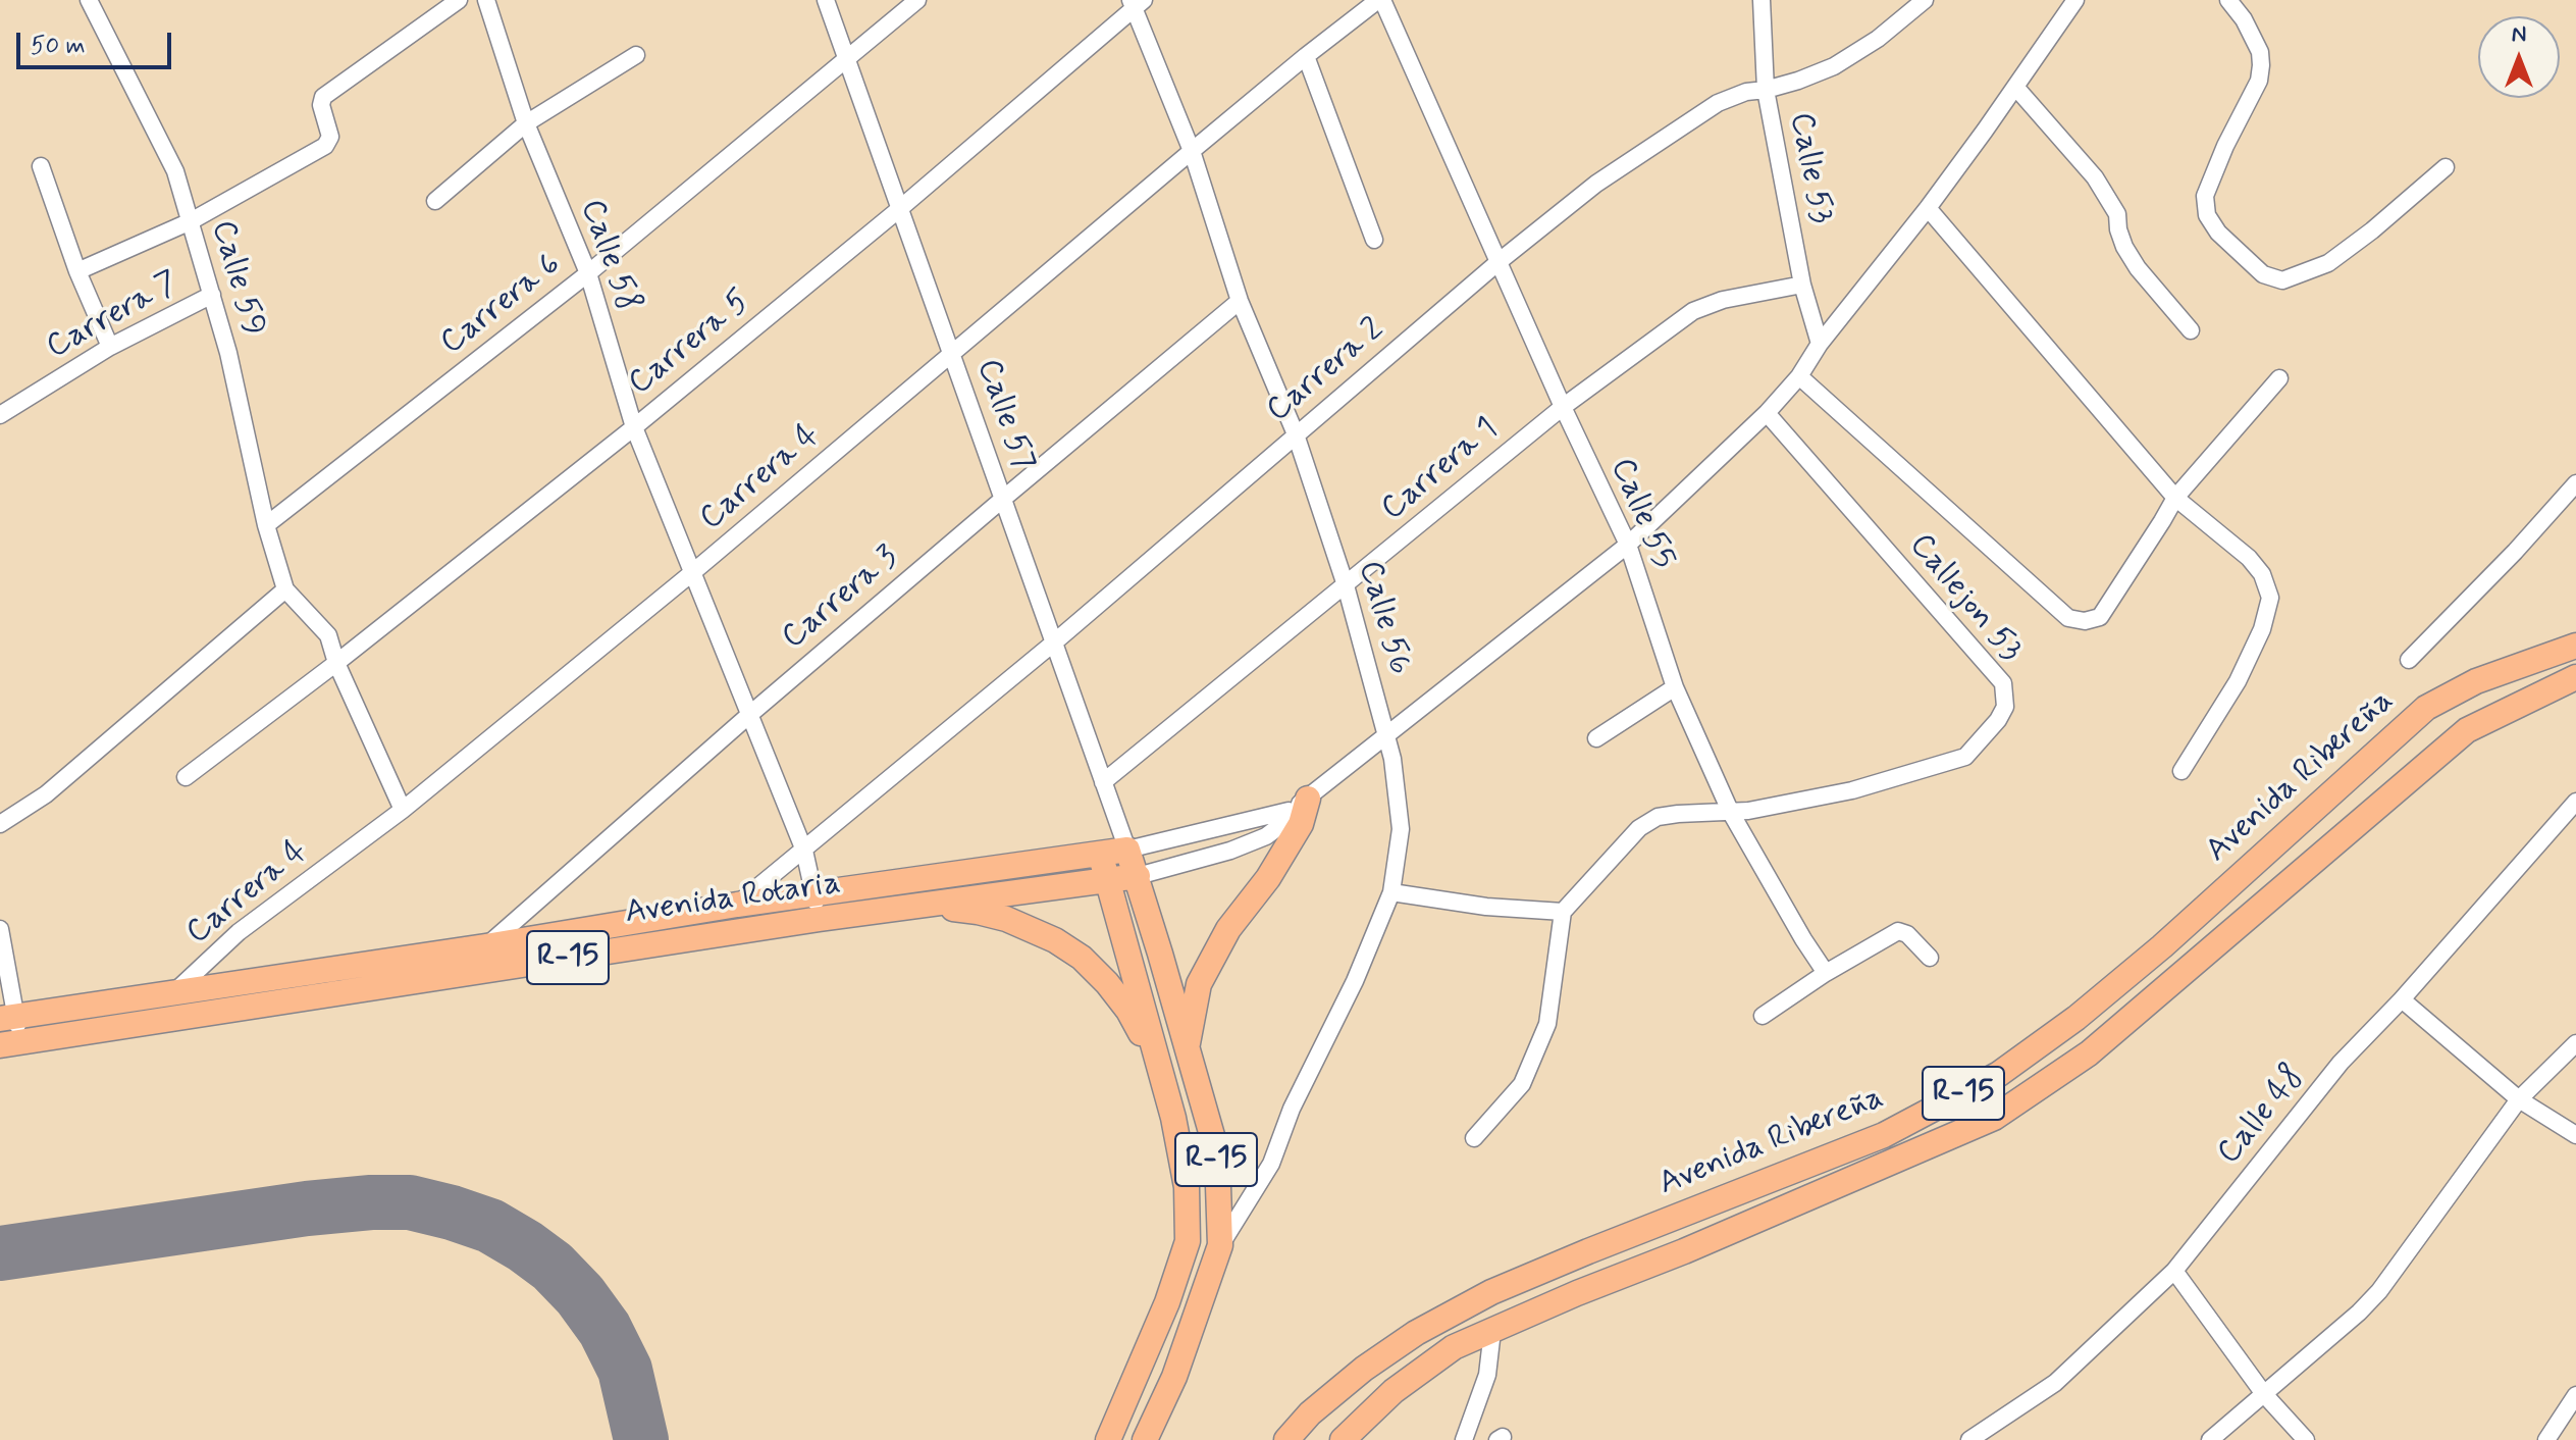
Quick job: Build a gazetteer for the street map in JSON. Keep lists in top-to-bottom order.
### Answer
{
  "streets": {
    "main road": ["Avenida Ribereña", "Avenida Rotaria", "R-15"],
    "street": [
      "Calle 53",
      "Calle 58",
      "Calle 59",
      "Carrera 6",
      "Carrera 7",
      "Carrera 5",
      "Carrera 2",
      "Calle 57",
      "Carrera 1",
      "Carrera 4",
      "Calle 55",
      "Carrera 3",
      "Callejon 53",
      "Calle 56",
      "Calle 48"
    ]
  },
  "crossings": [
    ["Calle 53", "Carrera 2"],
    ["Calle 53", "Carrera 1"],
    ["Calle 58", "Carrera 6"],
    ["Calle 58", "Carrera 5"],
    ["Calle 58", "Carrera 2"],
    ["Calle 58", "Carrera 4"],
    ["Calle 58", "Carrera 3"],
    ["Calle 58", "Avenida Rotaria"],
    ["Calle 59", "Carrera 6"],
    ["Calle 59", "Carrera 7"],
    ["Carrera 6", "Calle 57"],
    ["Carrera 5", "Calle 57"],
    ["Carrera 5", "Calle 56"],
    ["Carrera 2", "Calle 57"],
    ["Carrera 2", "Calle 55"],
    ["Carrera 2", "Calle 56"],
    ["Carrera 2", "Avenida Rotaria"],
    ["Calle 57", "Carrera 1"],
    ["Calle 57", "Carrera 4"],
    ["Calle 57", "Carrera 3"],
    ["Calle 57", "Avenida Rotaria"],
    ["Calle 57", "R-15"],
    ["Carrera 1", "Calle 55"],
    ["Carrera 1", "Calle 56"],
    ["Carrera 4", "Calle 55"],
    ["Carrera 4", "Calle 56"],
    ["Carrera 4", "Avenida Rotaria"],
    ["Calle 55", "Callejon 53"],
    ["Carrera 3", "Calle 56"],
    ["Carrera 3", "Avenida Rotaria"],
    ["Calle 56", "R-15"],
    ["Avenida Rotaria", "R-15"]
  ],
  "scale_bar": "50 m",
  "north": "top"
}
